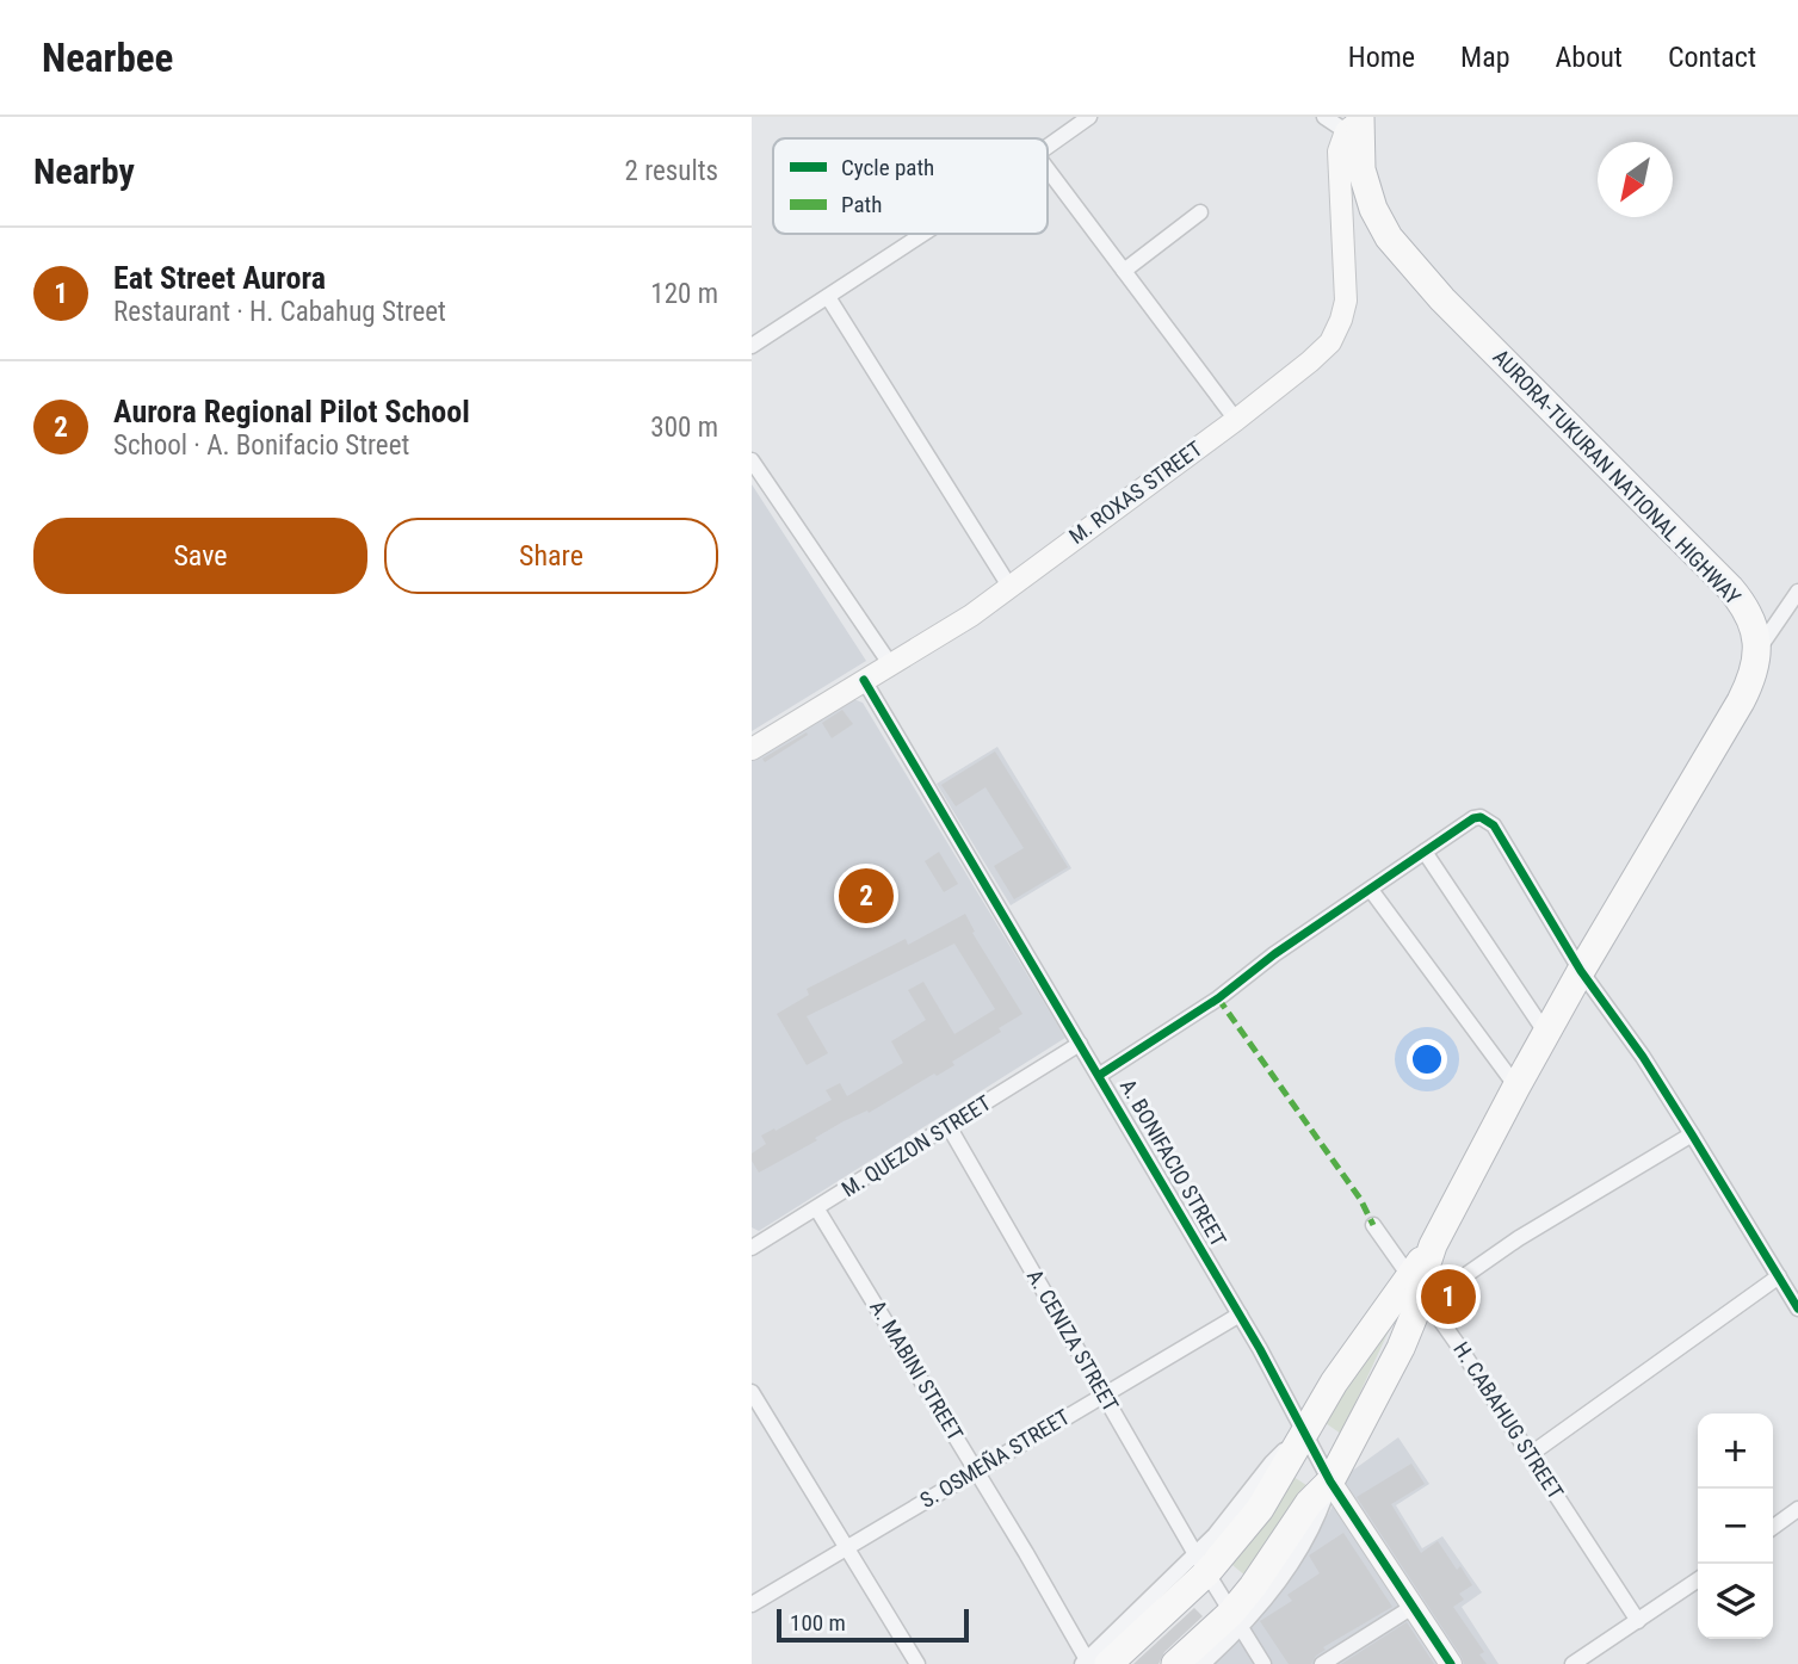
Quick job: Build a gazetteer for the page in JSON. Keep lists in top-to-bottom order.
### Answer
{
  "streets": {
    "highway": ["AURORA-TUKURAN NATIONAL HIGHWAY"],
    "street": [
      "M. ROXAS STREET",
      "M. QUEZON STREET",
      "A. BONIFACIO STREET",
      "A. CENIZA STREET",
      "A. MABINI STREET",
      "H. CABAHUG STREET",
      "S. OSMEÑA STREET"
    ]
  },
  "crossings": [
    ["AURORA-TUKURAN NATIONAL HIGHWAY", "M. ROXAS STREET"],
    ["M. ROXAS STREET", "A. BONIFACIO STREET"],
    ["M. QUEZON STREET", "A. BONIFACIO STREET"],
    ["M. QUEZON STREET", "A. CENIZA STREET"],
    ["M. QUEZON STREET", "A. MABINI STREET"],
    ["A. BONIFACIO STREET", "S. OSMEÑA STREET"],
    ["A. CENIZA STREET", "S. OSMEÑA STREET"],
    ["A. MABINI STREET", "S. OSMEÑA STREET"]
  ],
  "legend": ["Cycle path", "Path"],
  "scale_bar": "100 m",
  "north": "bottom left",
  "page": {
    "header": "Nearbee",
    "nav": [
      "Home",
      "Map",
      "About",
      "Contact"
    ],
    "heading": ["Nearby", "2 results"],
    "list": [
      {
        "mark": "1",
        "name": "Eat Street Aurora",
        "note": "Restaurant · H. Cabahug Street",
        "value": "120 m"
      },
      {
        "mark": "2",
        "name": "Aurora Regional Pilot School",
        "note": "School · A. Bonifacio Street",
        "value": "300 m"
      }
    ],
    "buttons": ["Save", "Share"],
    "pins": ["2", "1"],
    "map_buttons": ["+", "−"],
    "scale": "100 m"
  }
}
